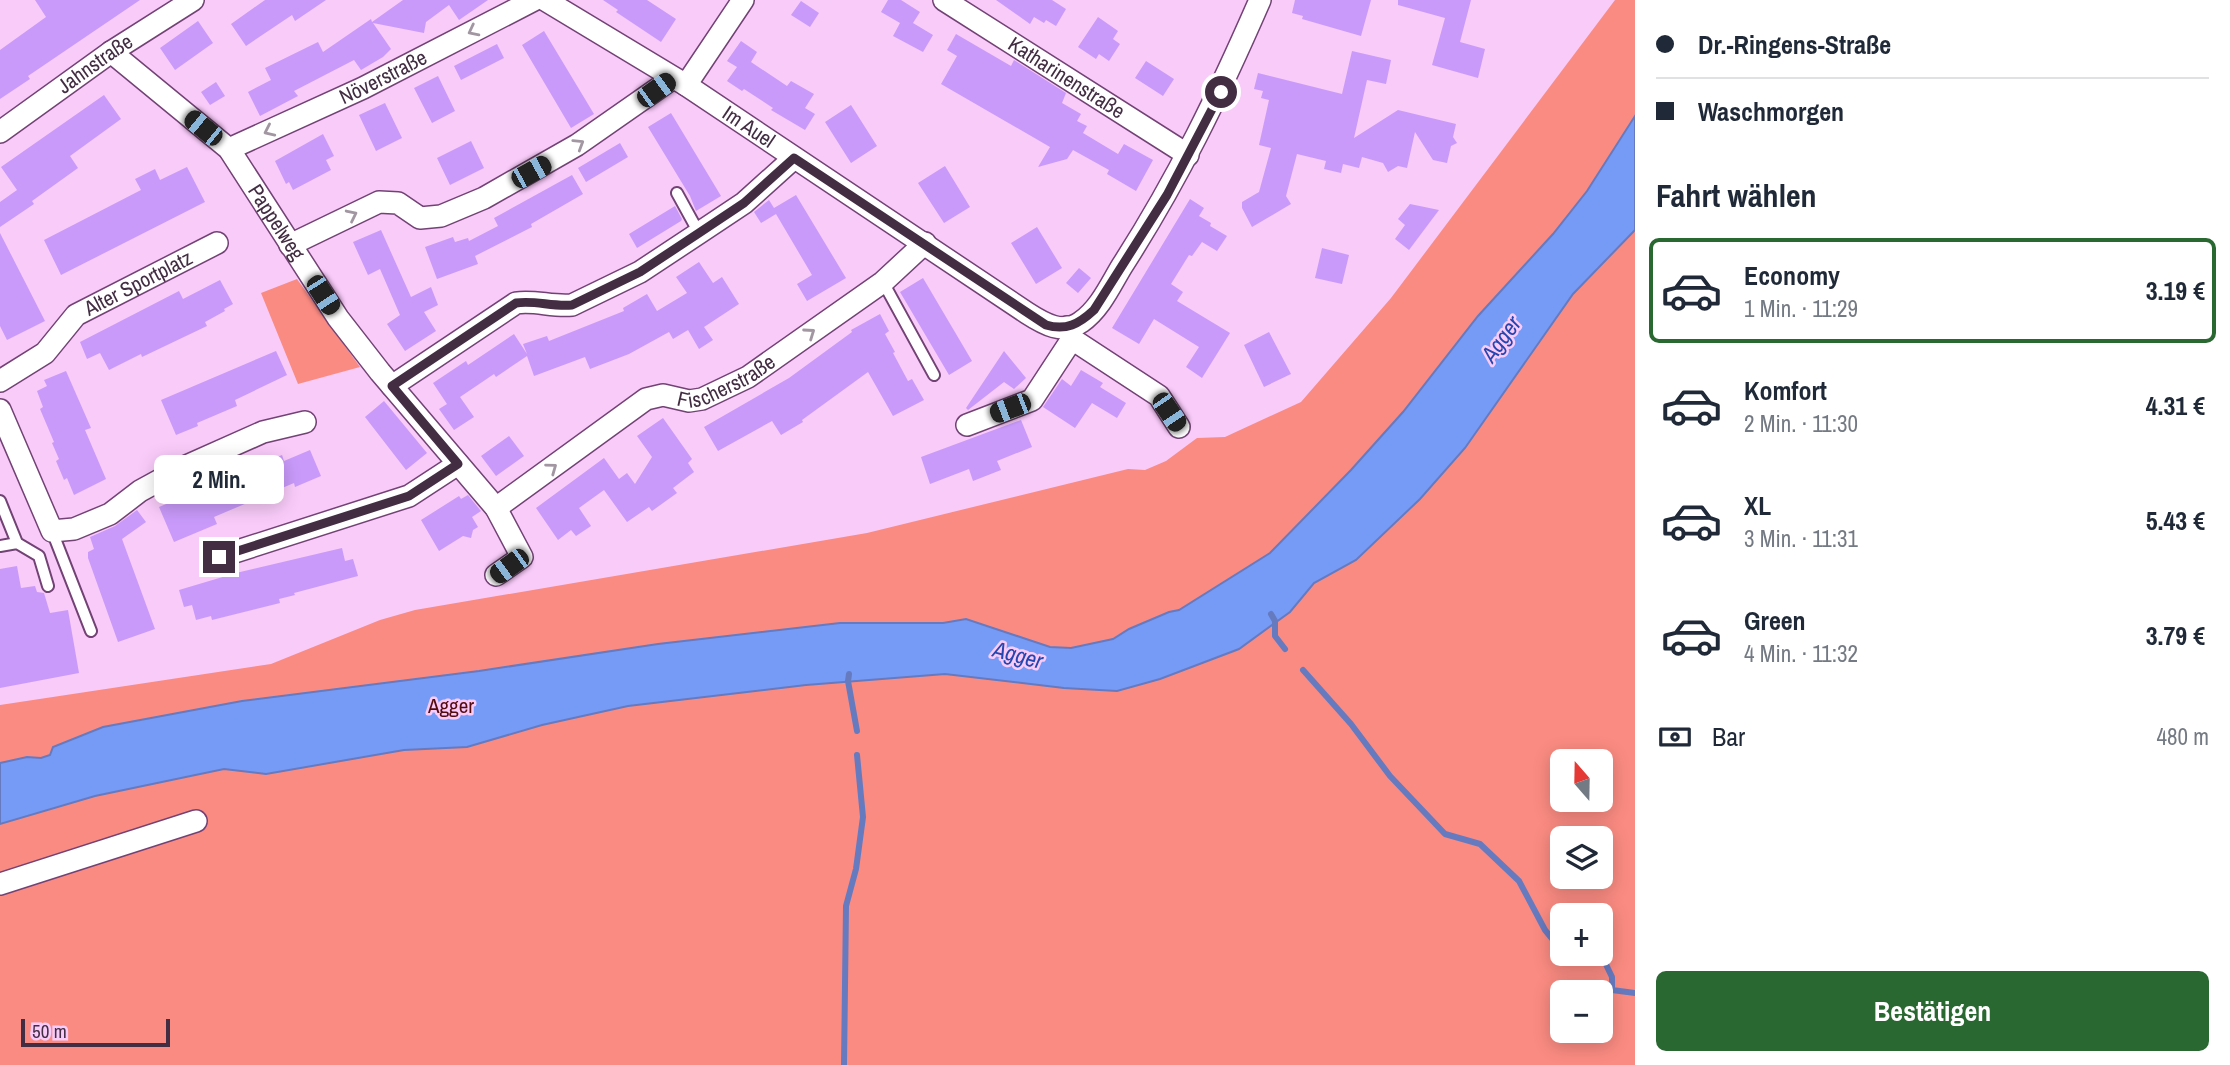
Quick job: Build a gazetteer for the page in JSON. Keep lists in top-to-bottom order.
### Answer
{
  "streets": {
    "street": [
      "Jahnstraße",
      "Növerstraße",
      "Katharinenstraße",
      "Im Auel",
      "Pappelweg",
      "Alter Sportplatz",
      "Fischerstraße"
    ]
  },
  "crossings": [
    ["Jahnstraße", "Pappelweg"],
    ["Növerstraße", "Pappelweg"],
    ["Im Auel", "Fischerstraße"],
    ["Pappelweg", "Fischerstraße"]
  ],
  "water": ["Agger"],
  "parks": ["Agger"],
  "scale_bar": "50 m",
  "north": "top",
  "page": {
    "banner": ["Dr.-Ringens-Straße", "Waschmorgen"],
    "heading": "Fahrt wählen",
    "list": [
      {
        "name": "Economy",
        "note": "1 Min. · 11:29",
        "value": "3.19 €"
      },
      {
        "name": "Komfort",
        "note": "2 Min. · 11:30",
        "value": "4.31 €"
      },
      {
        "name": "XL",
        "note": "3 Min. · 11:31",
        "value": "5.43 €"
      },
      {
        "name": "Green",
        "note": "4 Min. · 11:32",
        "value": "3.79 €"
      }
    ],
    "bubble": "2 Min.",
    "pay": ["Bar", "480 m"],
    "map_buttons": ["+", "−"],
    "buttons": "Bestätigen",
    "scale": "50 m"
  }
}
